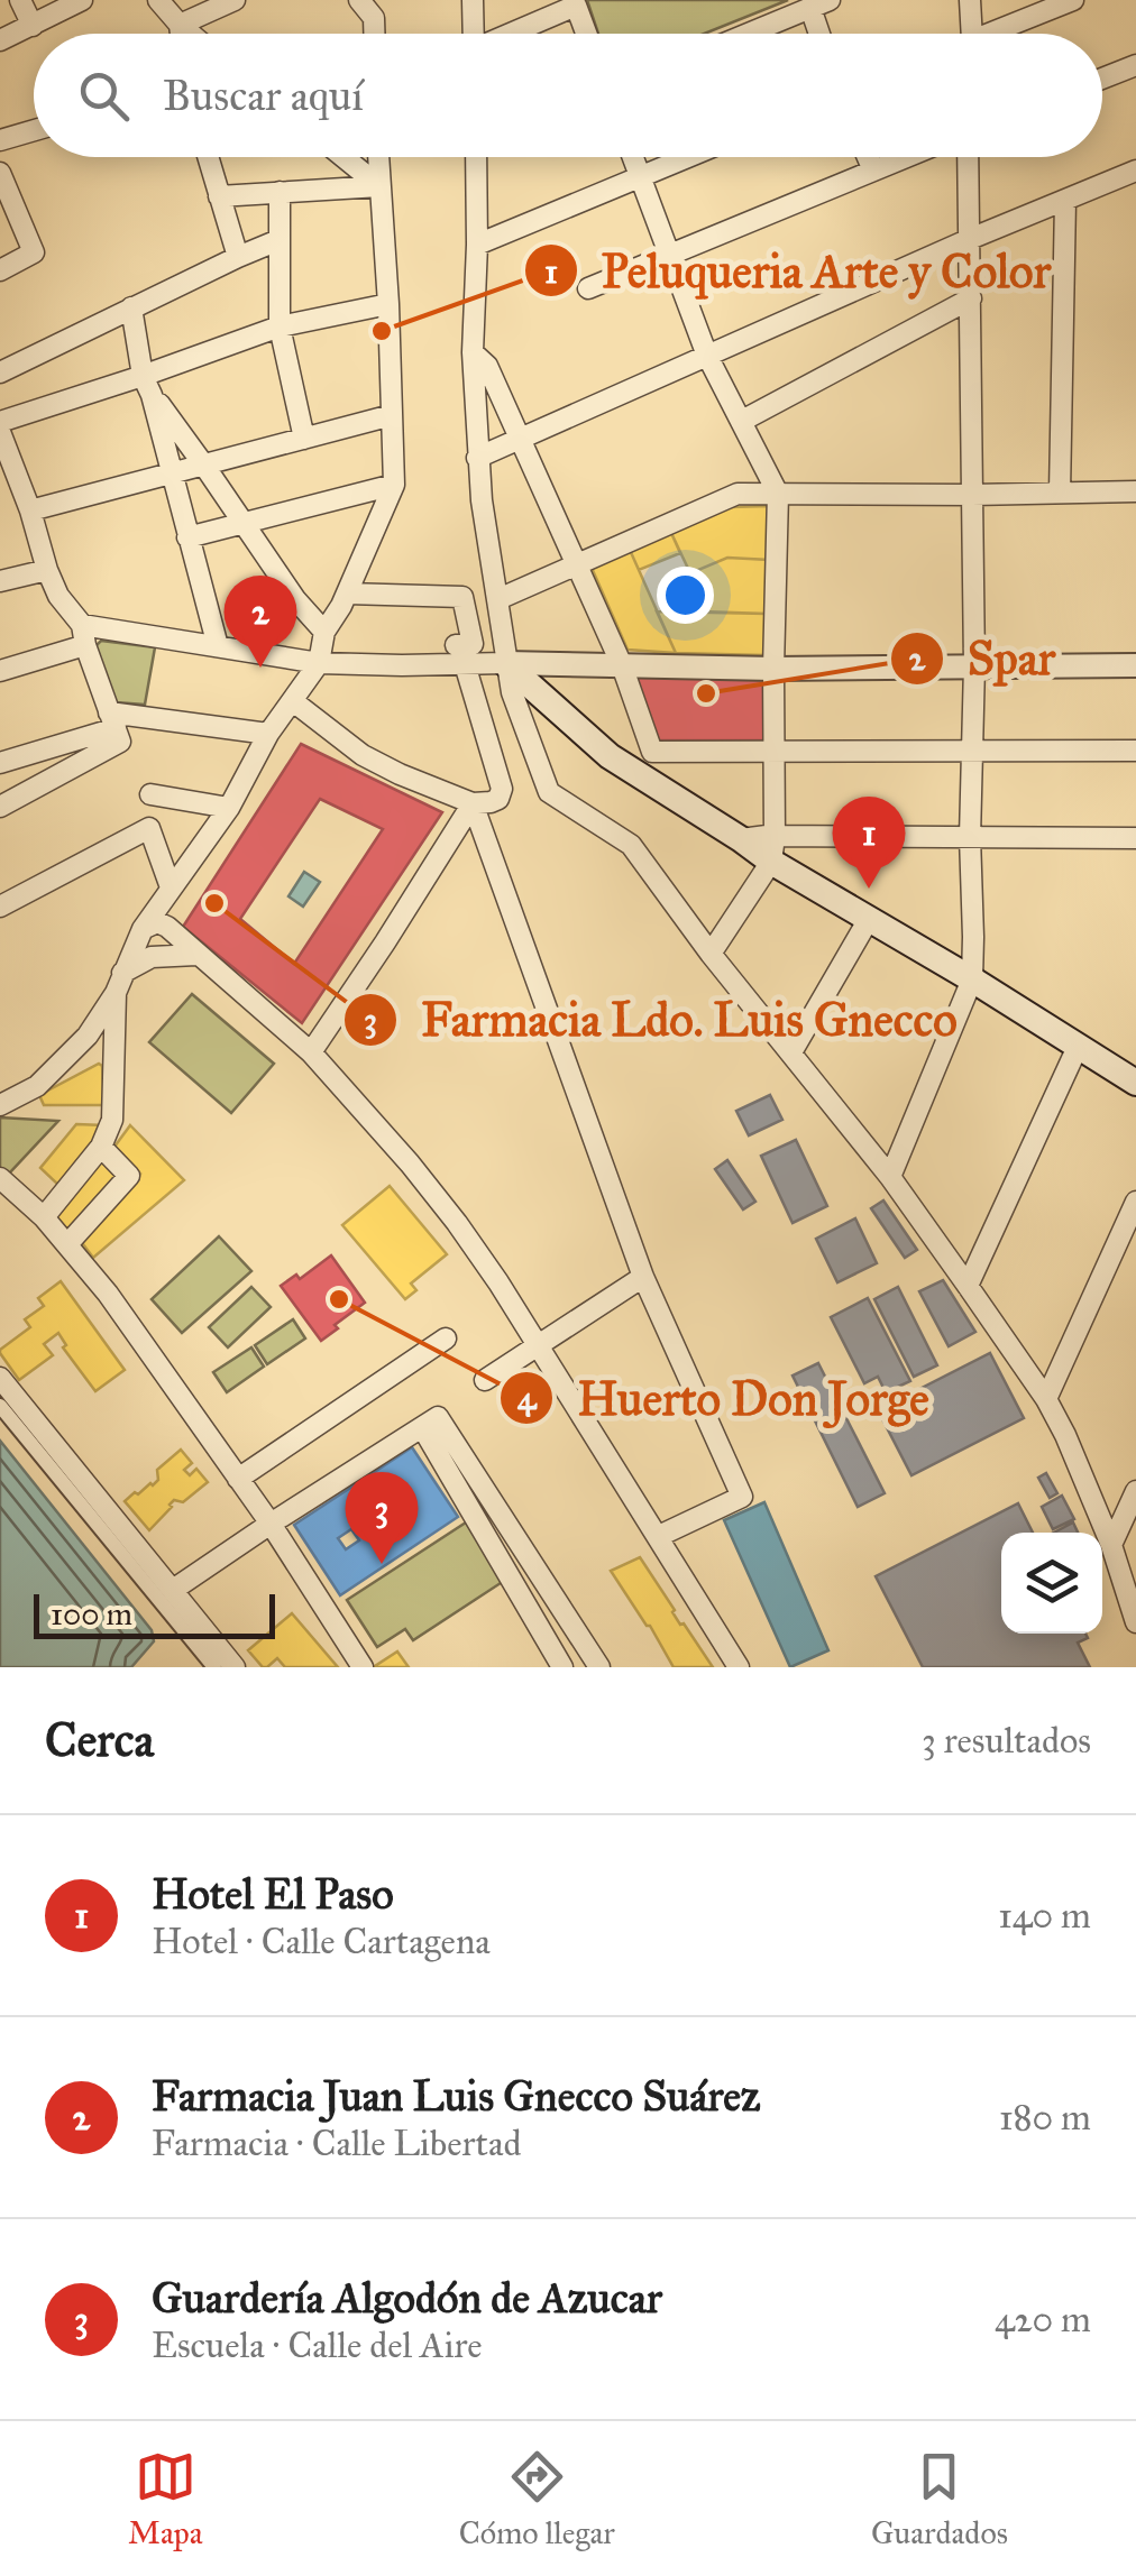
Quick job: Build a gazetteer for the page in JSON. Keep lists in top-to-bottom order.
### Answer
{
  "places": [
    "Peluqueria Arte y Color",
    "Spar",
    "Farmacia Ldo. Luis Gnecco",
    "Huerto Don Jorge"
  ],
  "scale_bar": "100 m",
  "page": {
    "search": "Buscar aquí",
    "pins": ["2", "1", "3"],
    "scale": "100 m",
    "heading": ["Cerca", "3 resultados"],
    "list": [
      {
        "mark": "1",
        "name": "Hotel El Paso",
        "note": "Hotel · Calle Cartagena",
        "value": "140 m"
      },
      {
        "mark": "2",
        "name": "Farmacia Juan Luis Gnecco Suárez",
        "note": "Farmacia · Calle Libertad",
        "value": "180 m"
      },
      {
        "mark": "3",
        "name": "Guardería Algodón de Azucar",
        "note": "Escuela · Calle del Aire",
        "value": "420 m"
      }
    ],
    "nav": ["Mapa", "Cómo llegar", "Guardados"]
  }
}
